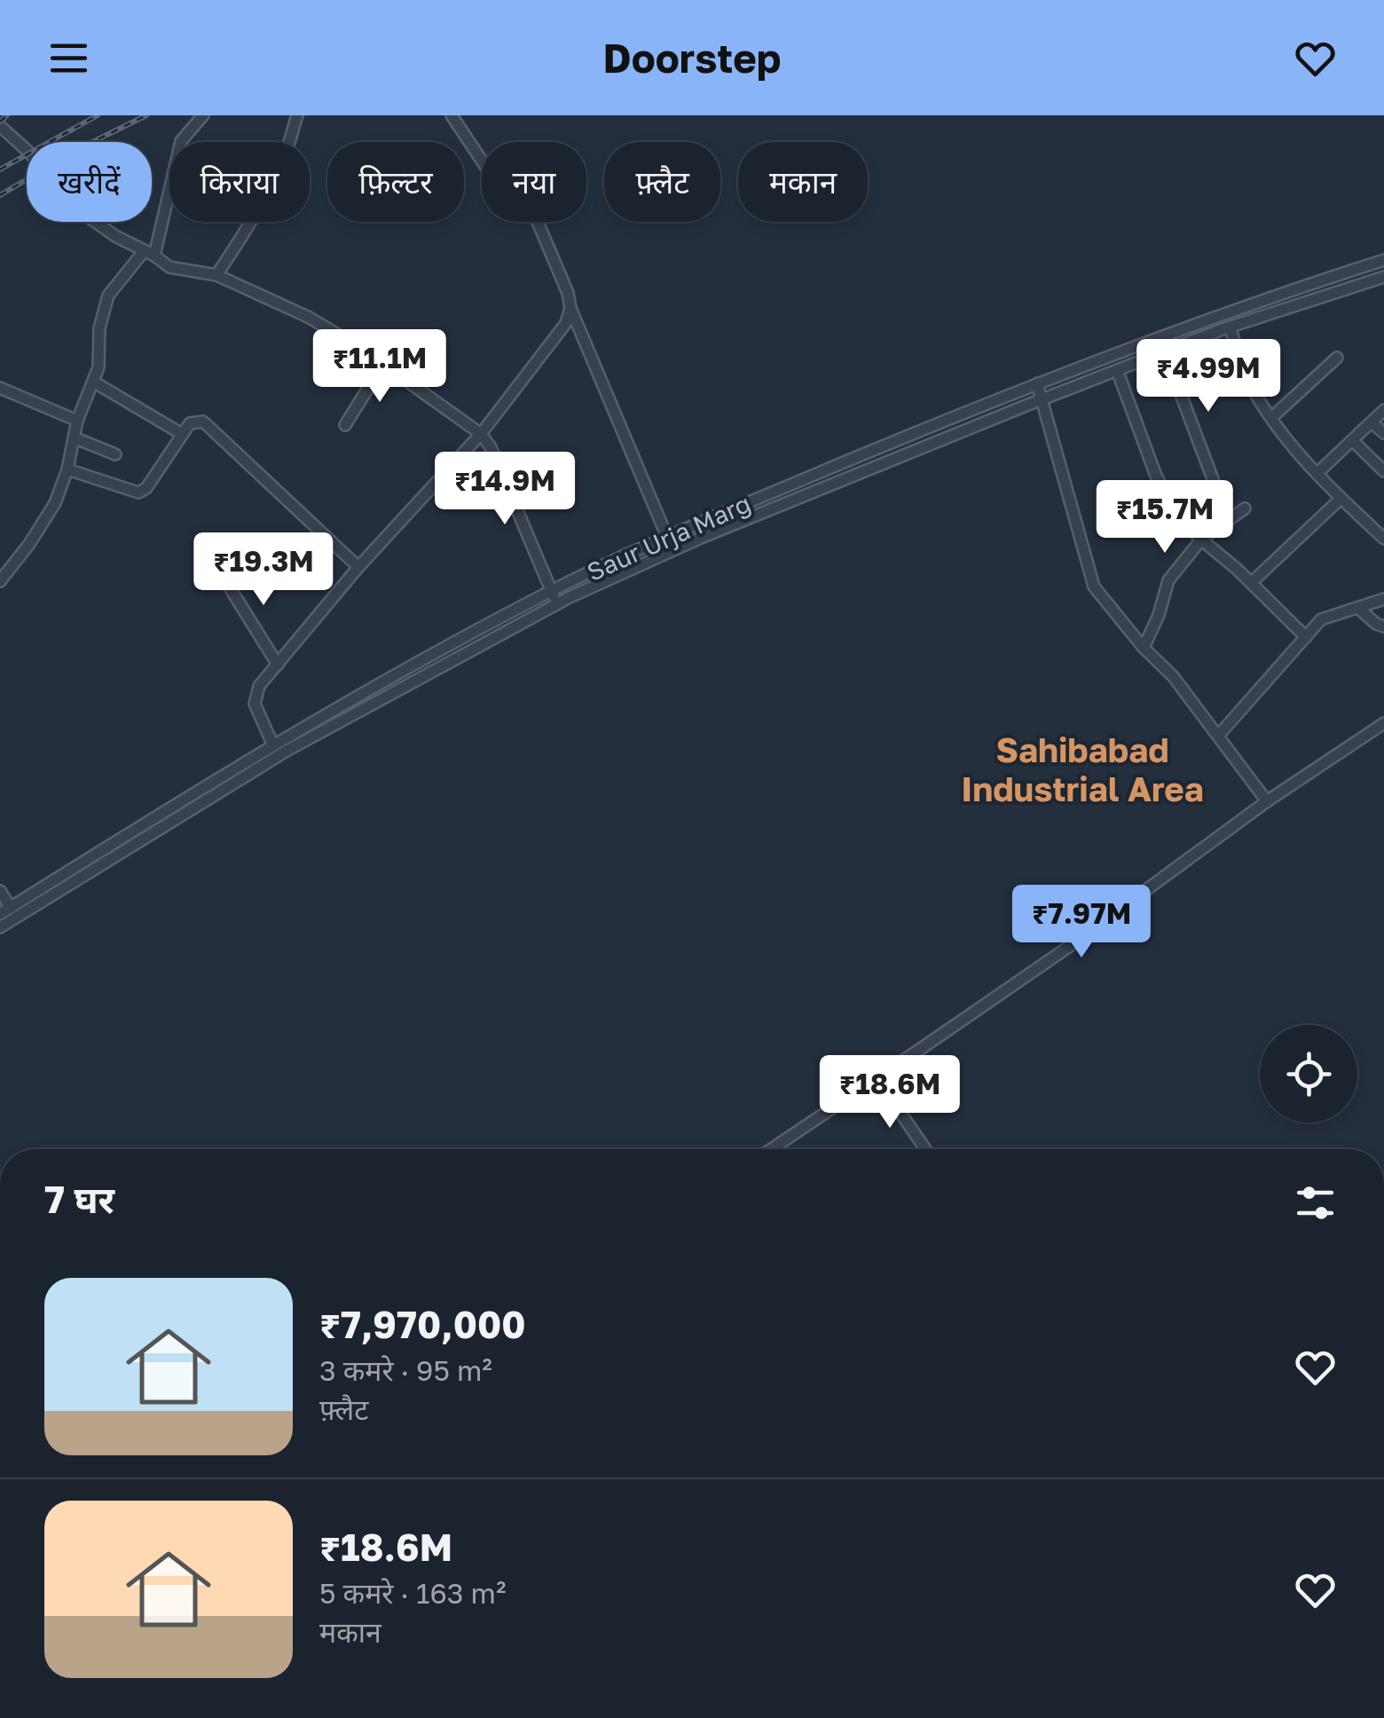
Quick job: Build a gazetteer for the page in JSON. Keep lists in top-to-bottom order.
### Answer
{
  "streets": {
    "street": ["Saur Urja Marg"]
  },
  "districts": ["Sahibabad Industrial Area"],
  "page": {
    "header": "Doorstep",
    "chip": [
      "खरीदें",
      "किराया",
      "फ़िल्टर",
      "नया",
      "फ़्लैट",
      "मकान"
    ],
    "price": [
      "₹11.1M",
      "₹4.99M",
      "₹14.9M",
      "₹15.7M",
      "₹19.3M",
      "₹7.97M",
      "₹18.6M"
    ],
    "heading": "7 घर",
    "list": [
      {
        "name": "₹7,970,000",
        "note": "3 कमरे · 95 m² · फ़्लैट"
      },
      {
        "name": "₹18.6M",
        "note": "5 कमरे · 163 m² · मकान"
      }
    ]
  }
}
